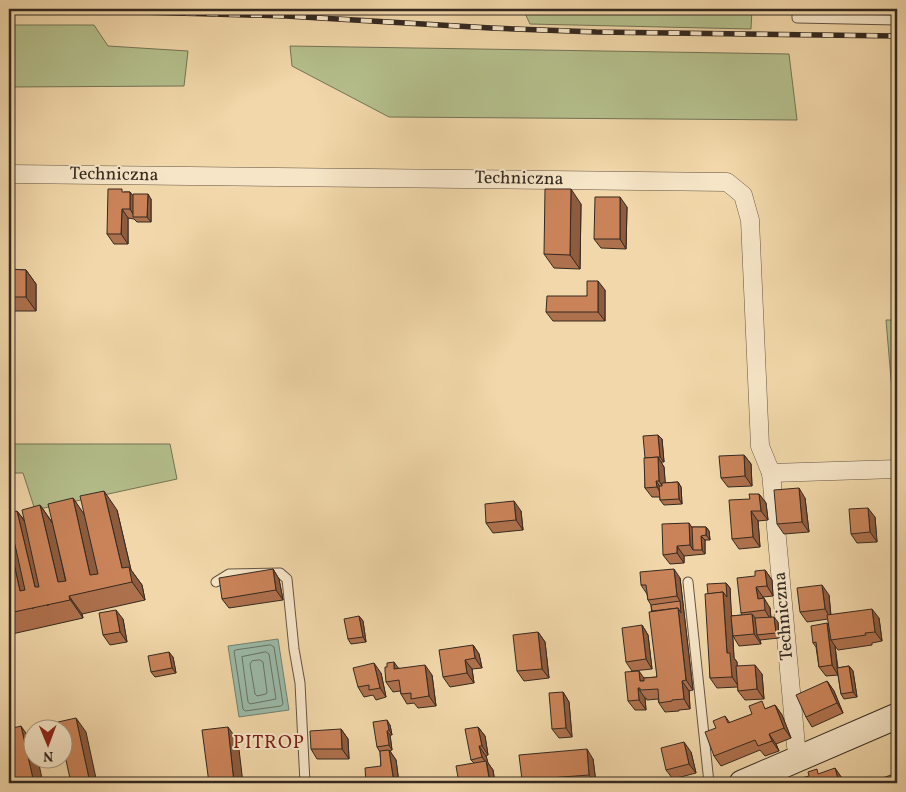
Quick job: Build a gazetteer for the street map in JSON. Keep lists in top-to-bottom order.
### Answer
{
  "streets": {
    "street": ["Techniczna"]
  },
  "districts": ["PITROP"],
  "north": "bottom"
}
